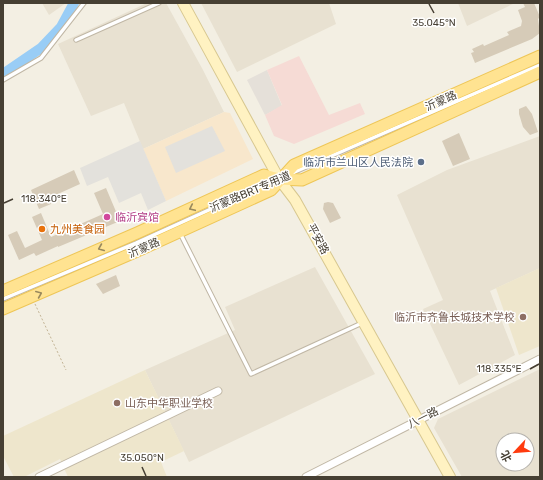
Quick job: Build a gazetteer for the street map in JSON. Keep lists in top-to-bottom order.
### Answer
{
  "streets": {
    "main road": ["沂蒙路", "平安路"],
    "street": ["八一路"],
    "lane": ["沂蒙路BRT专用道"]
  },
  "crossings": [
    ["沂蒙路", "沂蒙路BRT专用道"],
    ["沂蒙路", "平安路"],
    ["沂蒙路BRT专用道", "平安路"],
    ["平安路", "八一路"]
  ],
  "places": [
    "临沂市兰山区人民法院",
    "临沂宾馆",
    "九州美食园",
    "临沂市齐鲁长城技术学校",
    "山东中华职业学校"
  ],
  "north": "bottom left",
  "coordinates": [
    "35.045°N",
    "118.340°E",
    "118.335°E",
    "35.050°N"
  ]
}
